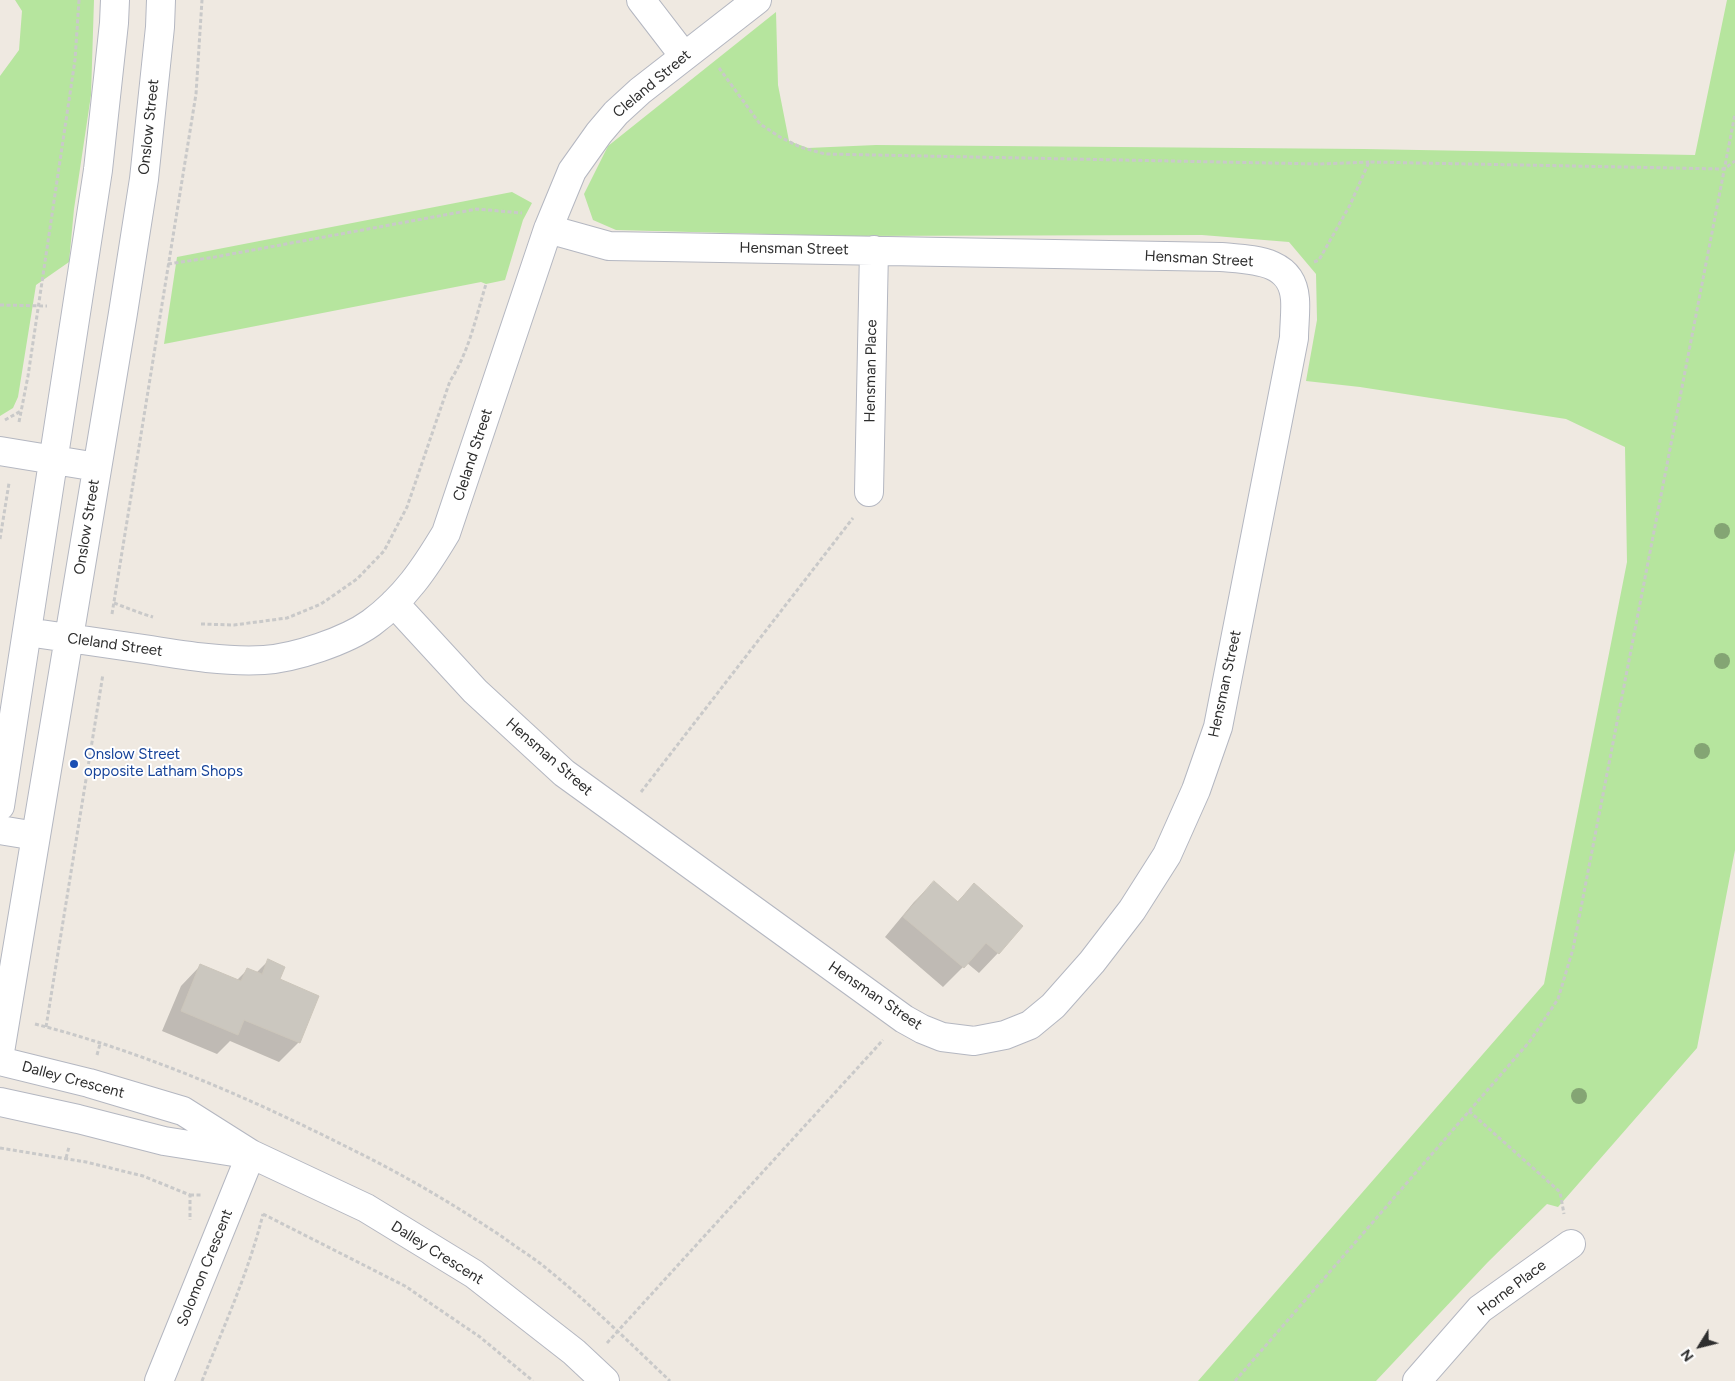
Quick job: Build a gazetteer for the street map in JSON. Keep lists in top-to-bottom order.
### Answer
{
  "streets": {
    "street": [
      "Cleland Street",
      "Onslow Street",
      "Hensman Street",
      "Hensman Place",
      "Dalley Crescent",
      "Solomon Crescent",
      "Horne Place"
    ]
  },
  "crossings": [
    ["Cleland Street", "Onslow Street"],
    ["Cleland Street", "Hensman Street"],
    ["Hensman Street", "Hensman Place"],
    ["Dalley Crescent", "Solomon Crescent"]
  ],
  "places": ["Onslow Street opposite Latham Shops"],
  "north": "bottom left"
}
